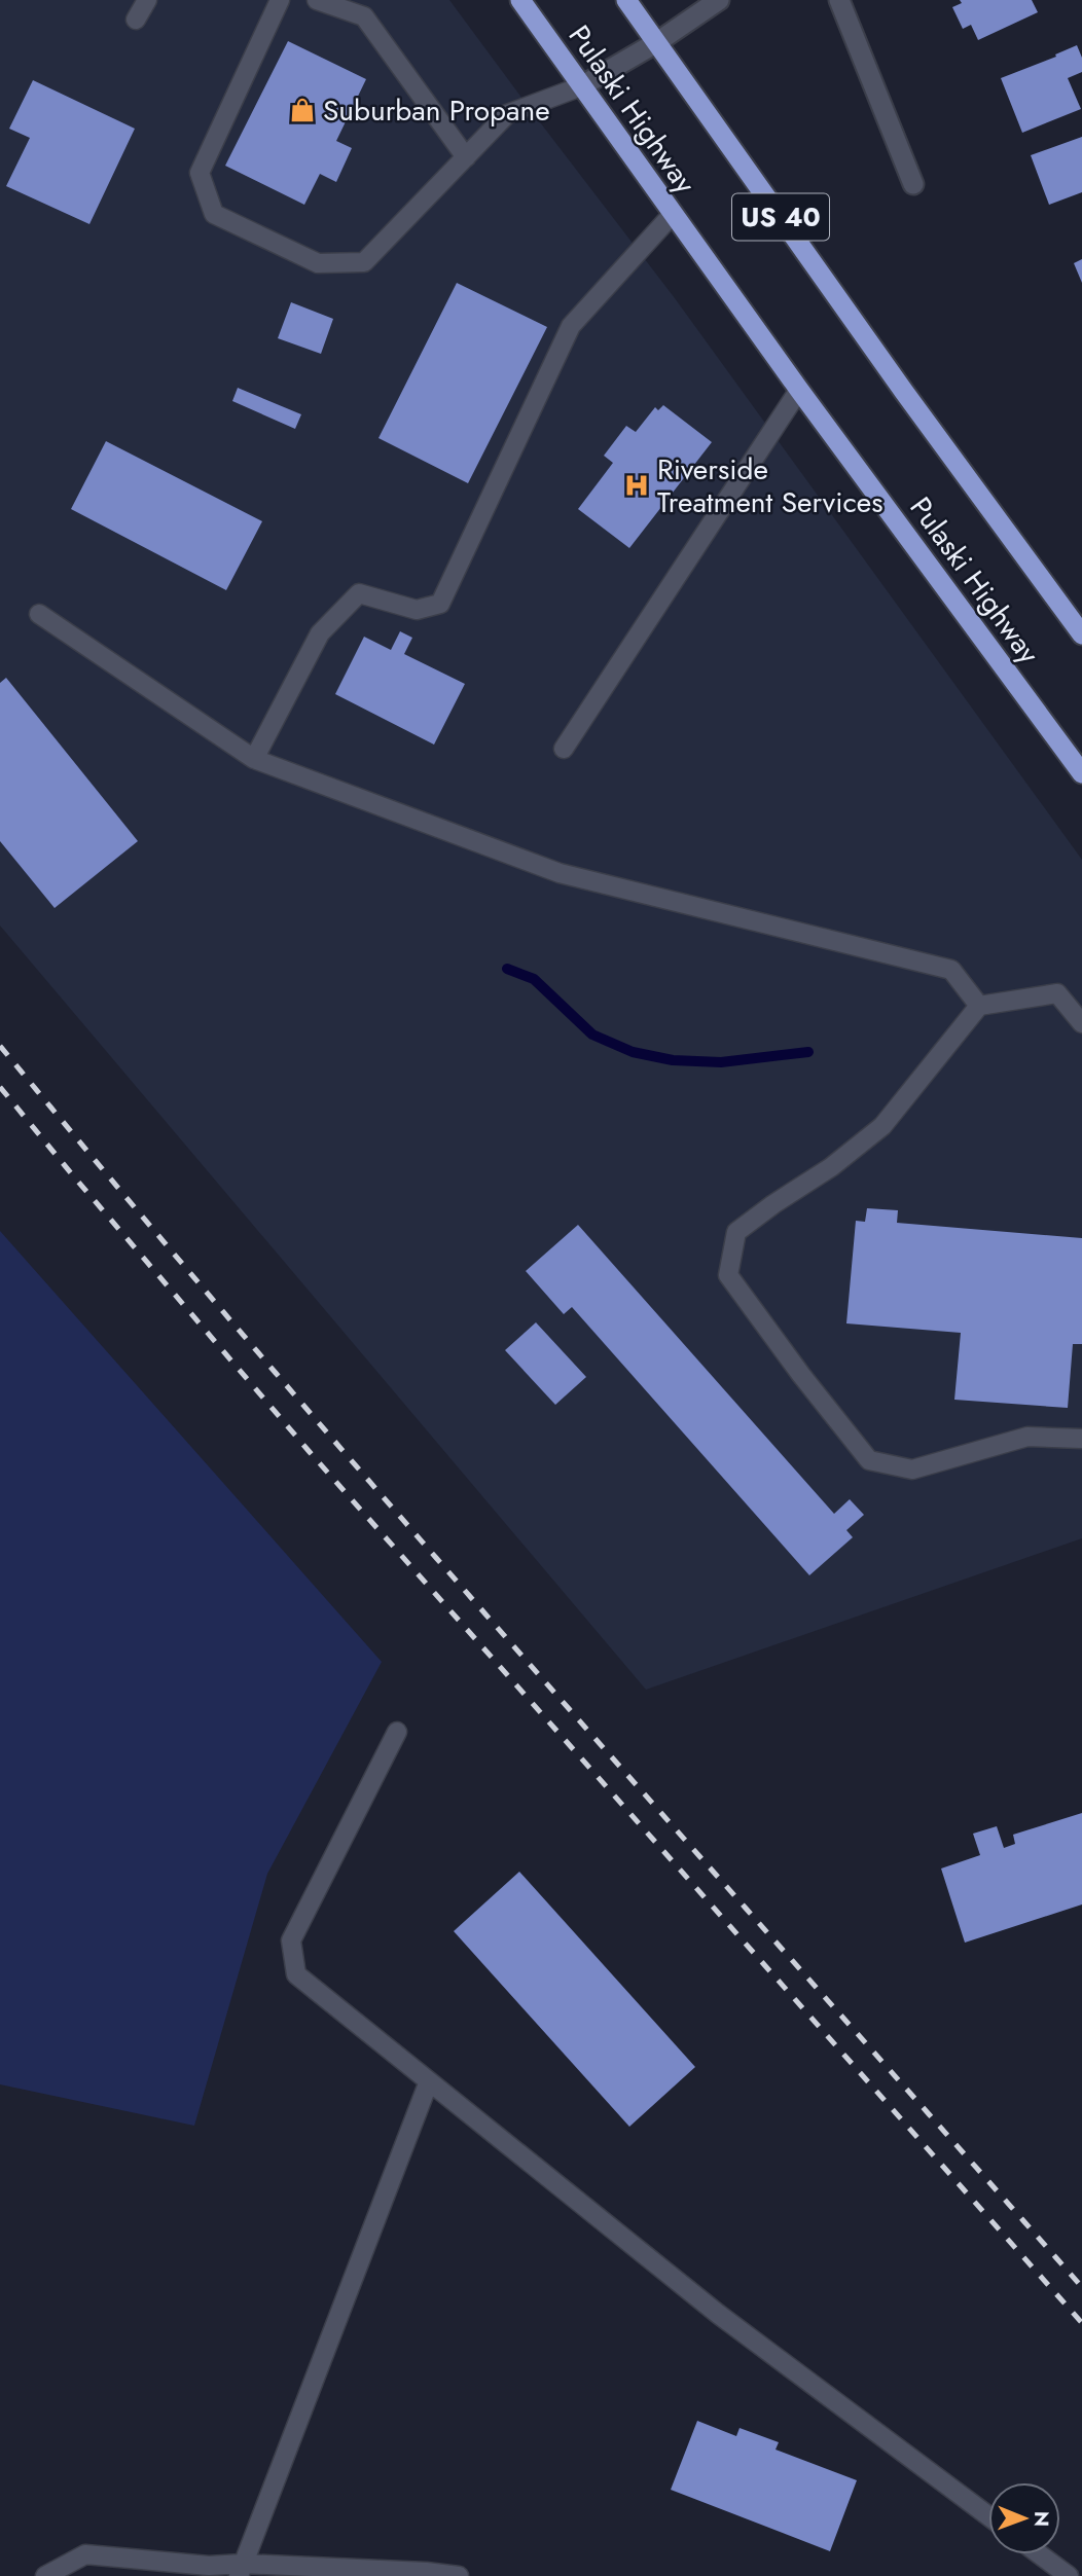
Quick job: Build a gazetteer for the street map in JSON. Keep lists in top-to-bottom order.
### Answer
{
  "streets": {
    "highway": ["Pulaski Highway", "US 40"]
  },
  "places": {
    "shop": ["Suburban Propane"],
    "hospital": ["Riverside Treatment Services"]
  },
  "north": "right"
}
